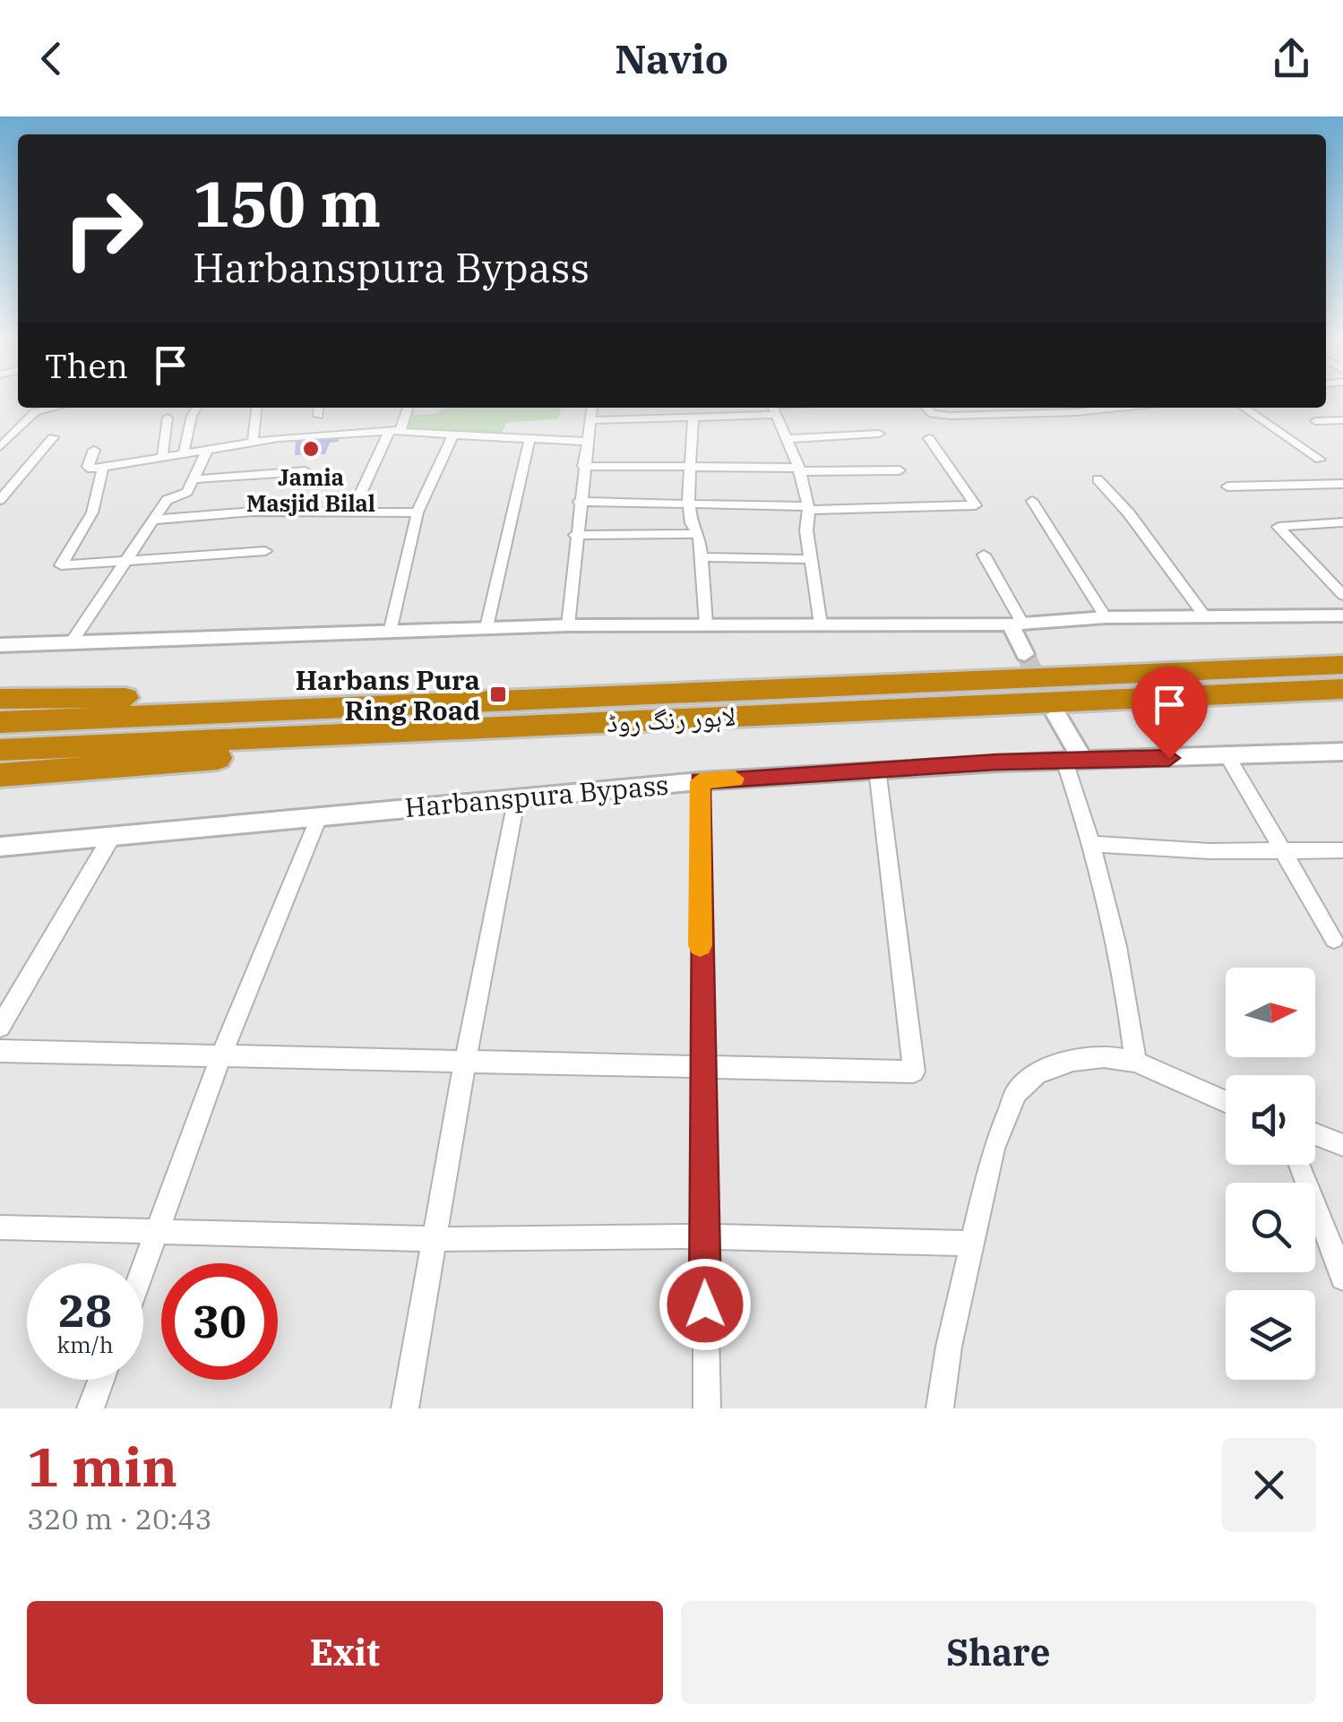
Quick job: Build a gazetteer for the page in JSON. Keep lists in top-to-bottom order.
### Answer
{
  "streets": {
    "highway": ["لاہور رنگ روڈ"],
    "street": ["Harbanspura Bypass"]
  },
  "places": {
    "other": ["Jamia Masjid Bilal"],
    "transit": ["Harbans Pura Ring Road"]
  },
  "north": "right",
  "page": {
    "header": "Navio",
    "turn": ["150 m", "Harbanspura Bypass"],
    "then": "Then",
    "speed": "28 km/h",
    "limit": "30",
    "heading": ["1 min", "320 m · 20:43"],
    "buttons": ["Exit", "Share"]
  }
}
